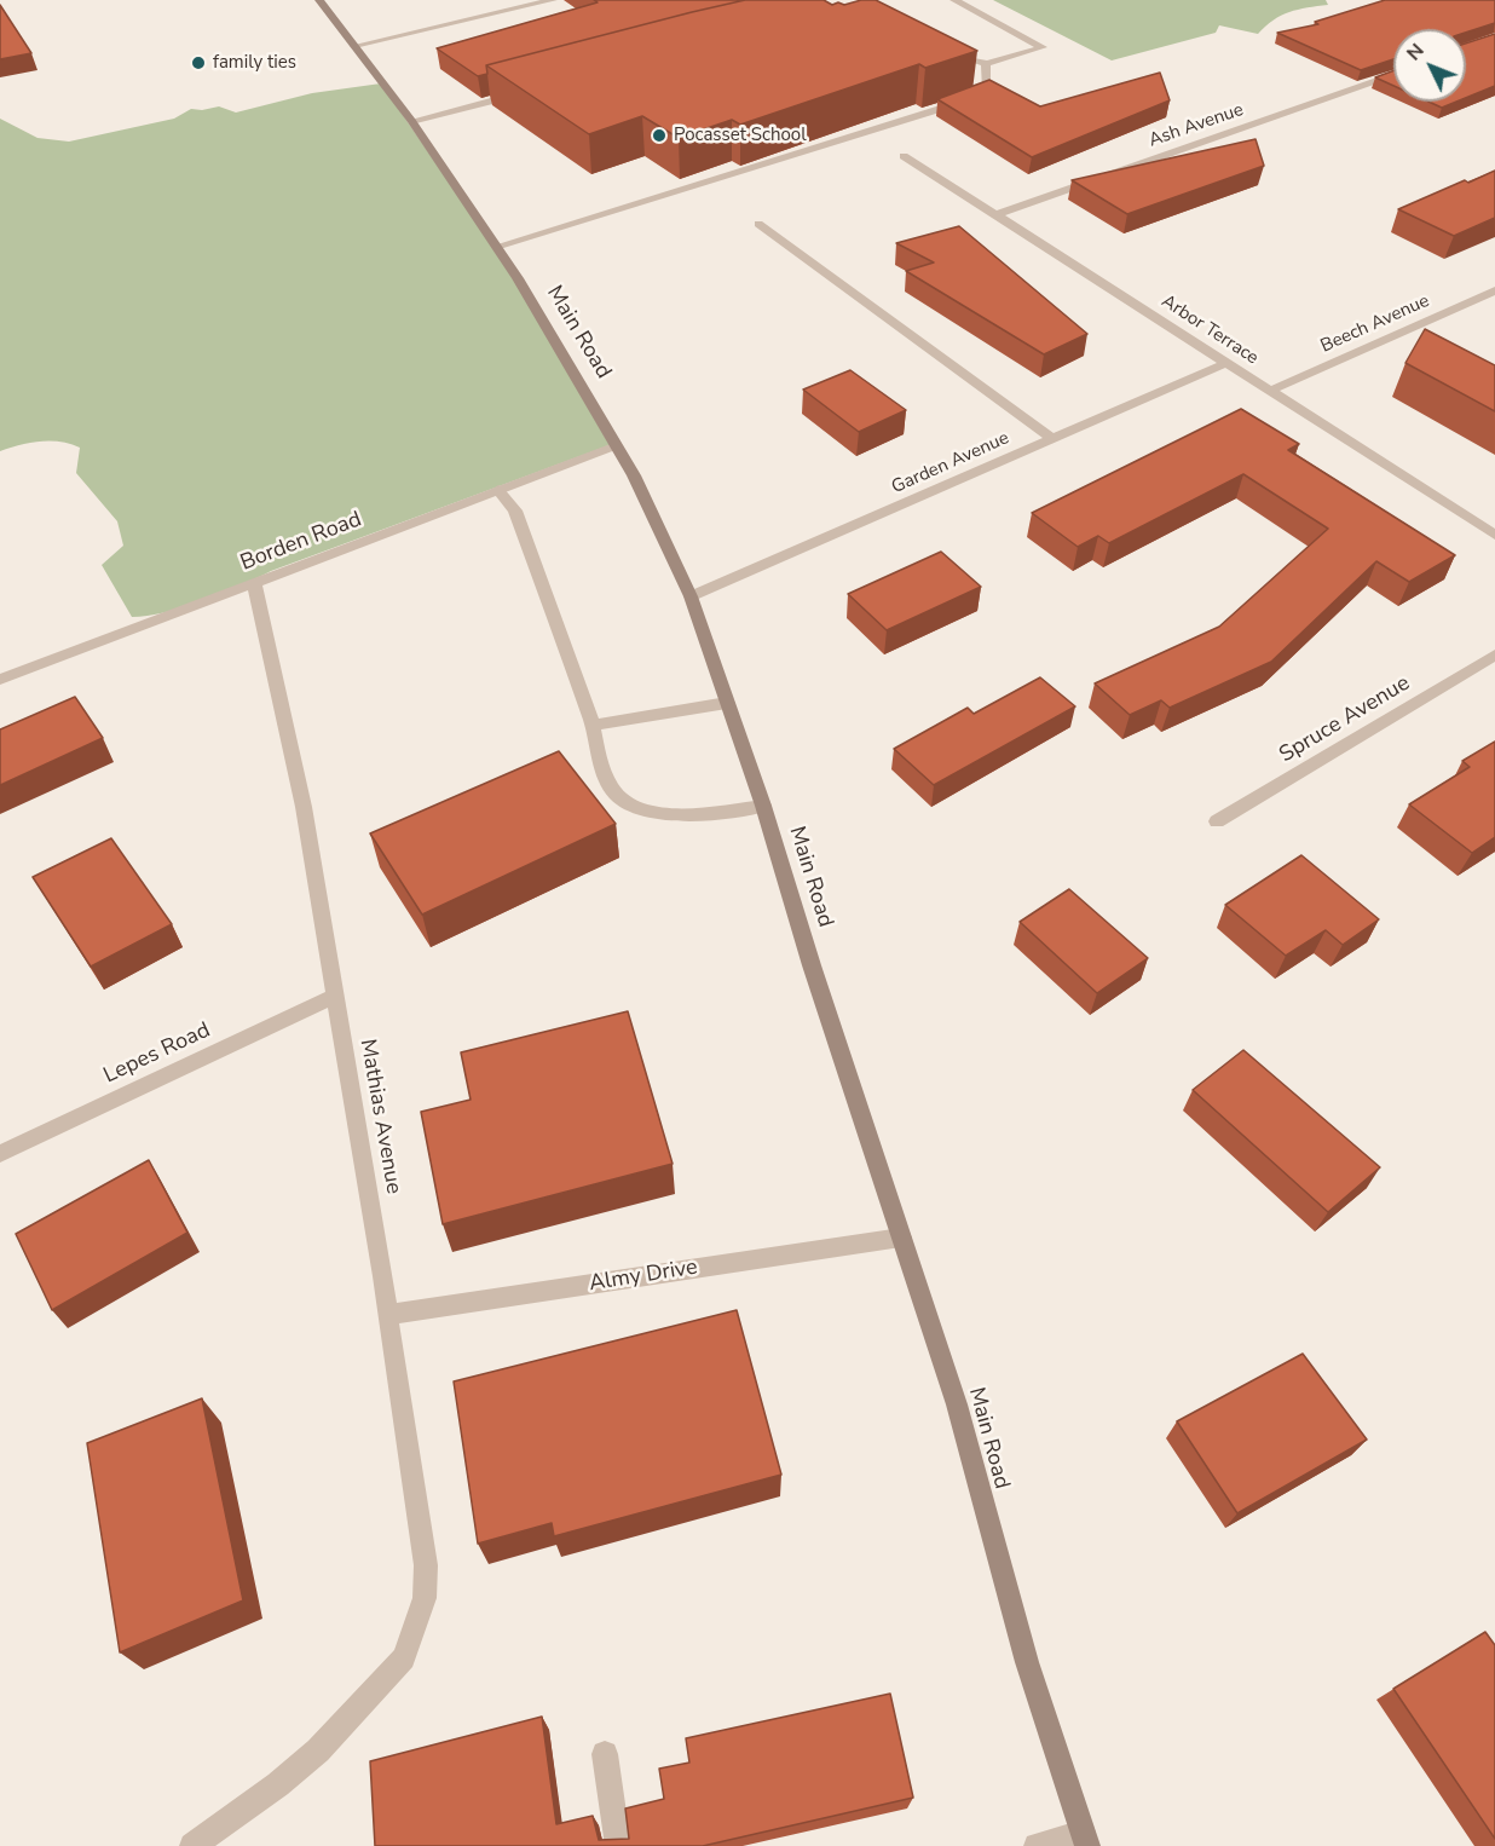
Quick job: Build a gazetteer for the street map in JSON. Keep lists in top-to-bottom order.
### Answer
{
  "streets": {
    "main road": ["Main Road"],
    "street": [
      "Ash Avenue",
      "Beech Avenue",
      "Arbor Terrace",
      "Garden Avenue",
      "Borden Road",
      "Spruce Avenue",
      "Lepes Road",
      "Mathias Avenue",
      "Almy Drive"
    ]
  },
  "crossings": [
    ["Ash Avenue", "Arbor Terrace"],
    ["Beech Avenue", "Arbor Terrace"],
    ["Arbor Terrace", "Garden Avenue"],
    ["Main Road", "Garden Avenue"],
    ["Main Road", "Borden Road"],
    ["Main Road", "Almy Drive"],
    ["Borden Road", "Mathias Avenue"],
    ["Lepes Road", "Mathias Avenue"],
    ["Mathias Avenue", "Almy Drive"]
  ],
  "places": ["family ties", "Pocasset School"],
  "north": "top left"
}
